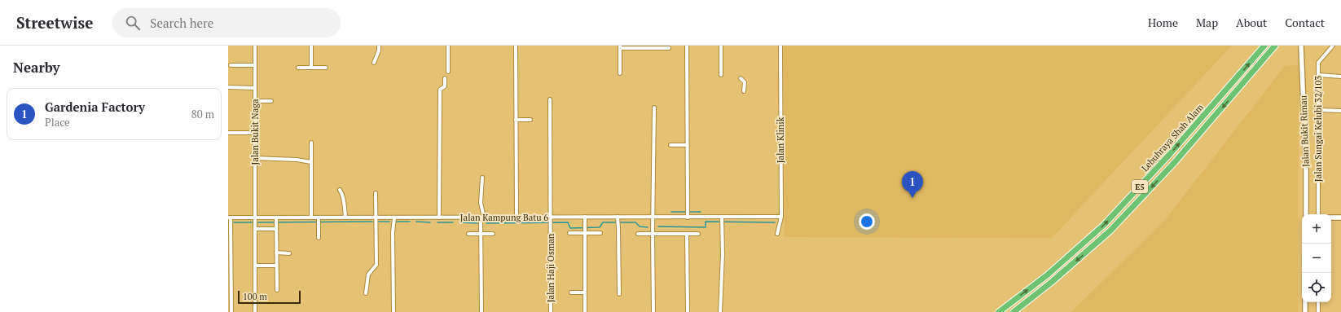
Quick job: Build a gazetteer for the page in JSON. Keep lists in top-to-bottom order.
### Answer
{
  "streets": {
    "highway": ["Lebuhraya Shah Alam", "E5"],
    "street": [
      "Jalan Sungai Kelubi 32/103",
      "Jalan Bukit Rimau",
      "Jalan Bukit Naga",
      "Jalan Klinik",
      "Jalan Kampung Batu 6",
      "Jalan Haji Osman"
    ]
  },
  "crossings": [
    ["Jalan Bukit Naga", "Jalan Kampung Batu 6"],
    ["Jalan Klinik", "Jalan Kampung Batu 6"],
    ["Jalan Kampung Batu 6", "Jalan Haji Osman"]
  ],
  "scale_bar": "100 m",
  "page": {
    "header": "Streetwise",
    "search": "Search here",
    "nav": [
      "Home",
      "Map",
      "About",
      "Contact"
    ],
    "heading": "Nearby",
    "list": [
      {
        "mark": "1",
        "name": "Gardenia Factory",
        "note": "Place",
        "value": "80 m"
      }
    ],
    "pins": "1",
    "map_buttons": ["+", "−"],
    "scale": "100 m"
  }
}
